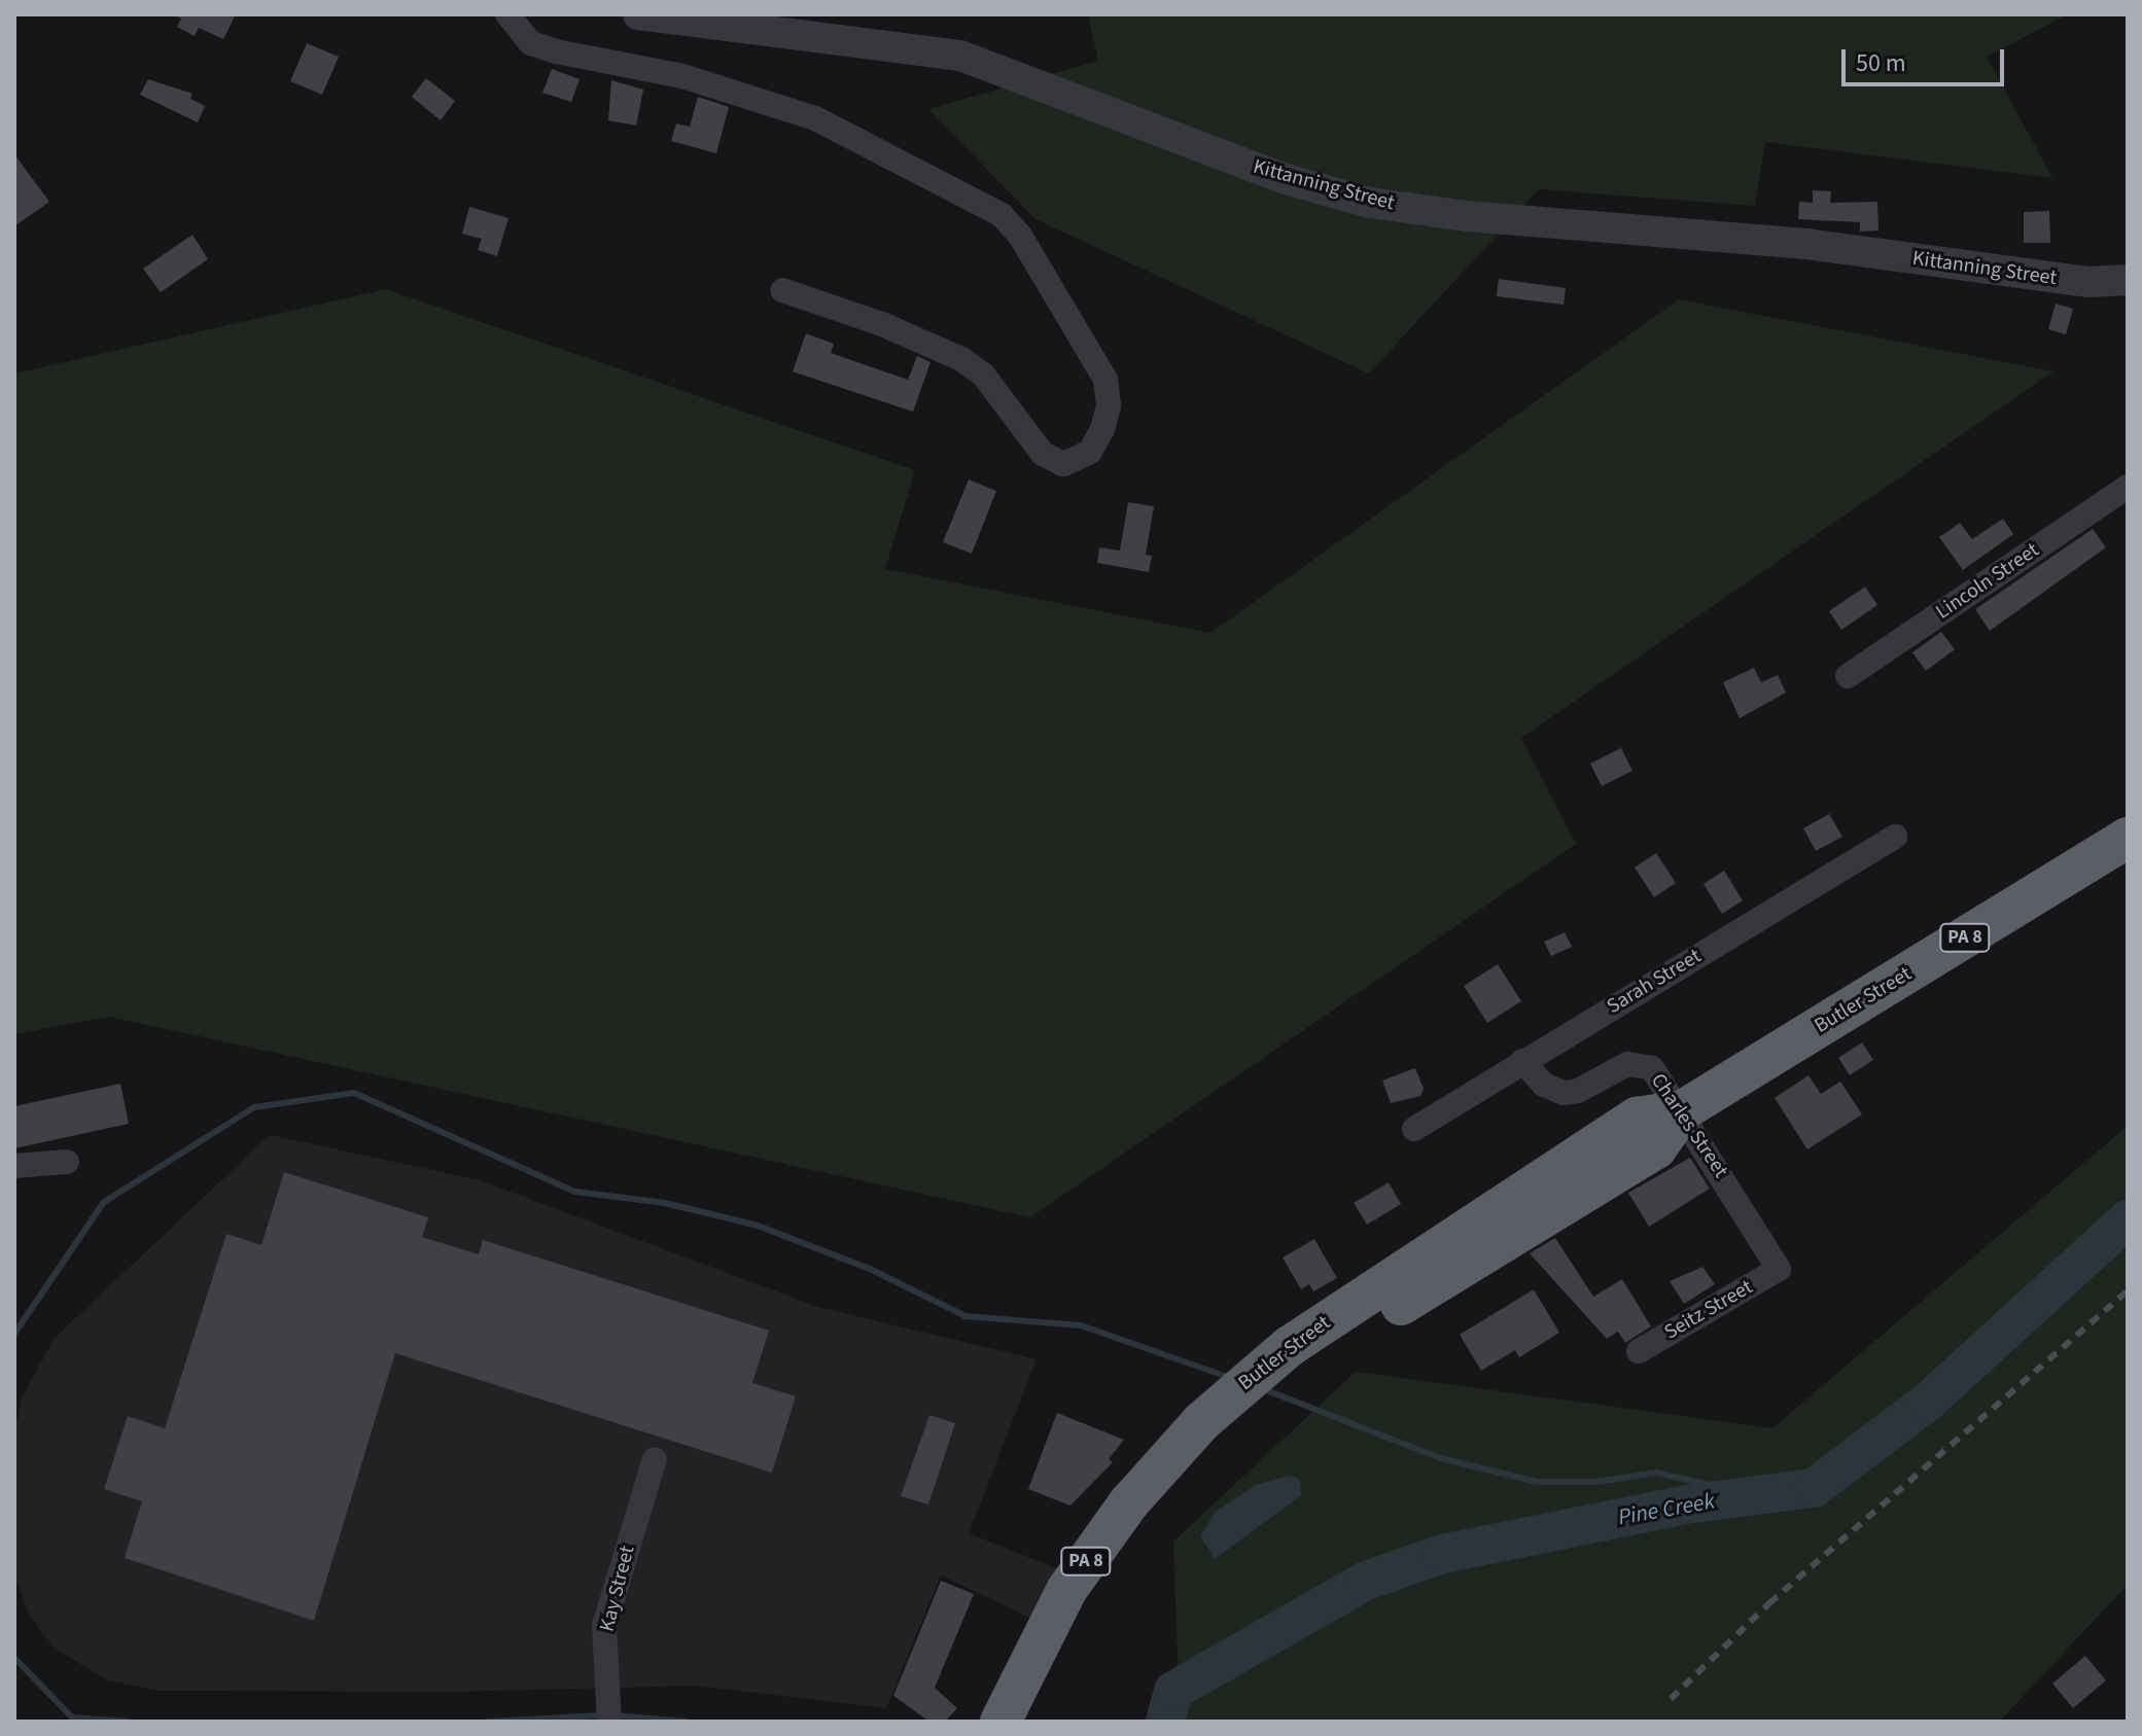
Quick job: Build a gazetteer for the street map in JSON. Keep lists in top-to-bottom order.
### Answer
{
  "streets": {
    "highway": ["PA 8", "Butler Street"],
    "street": [
      "Kittanning Street",
      "Lincoln Street",
      "Sarah Street",
      "Charles Street",
      "Seitz Street",
      "Kay Street"
    ]
  },
  "crossings": [
    ["Sarah Street", "Charles Street"],
    ["Butler Street", "Charles Street"],
    ["Charles Street", "Seitz Street"]
  ],
  "water": ["Pine Creek"],
  "scale_bar": "50 m"
}
